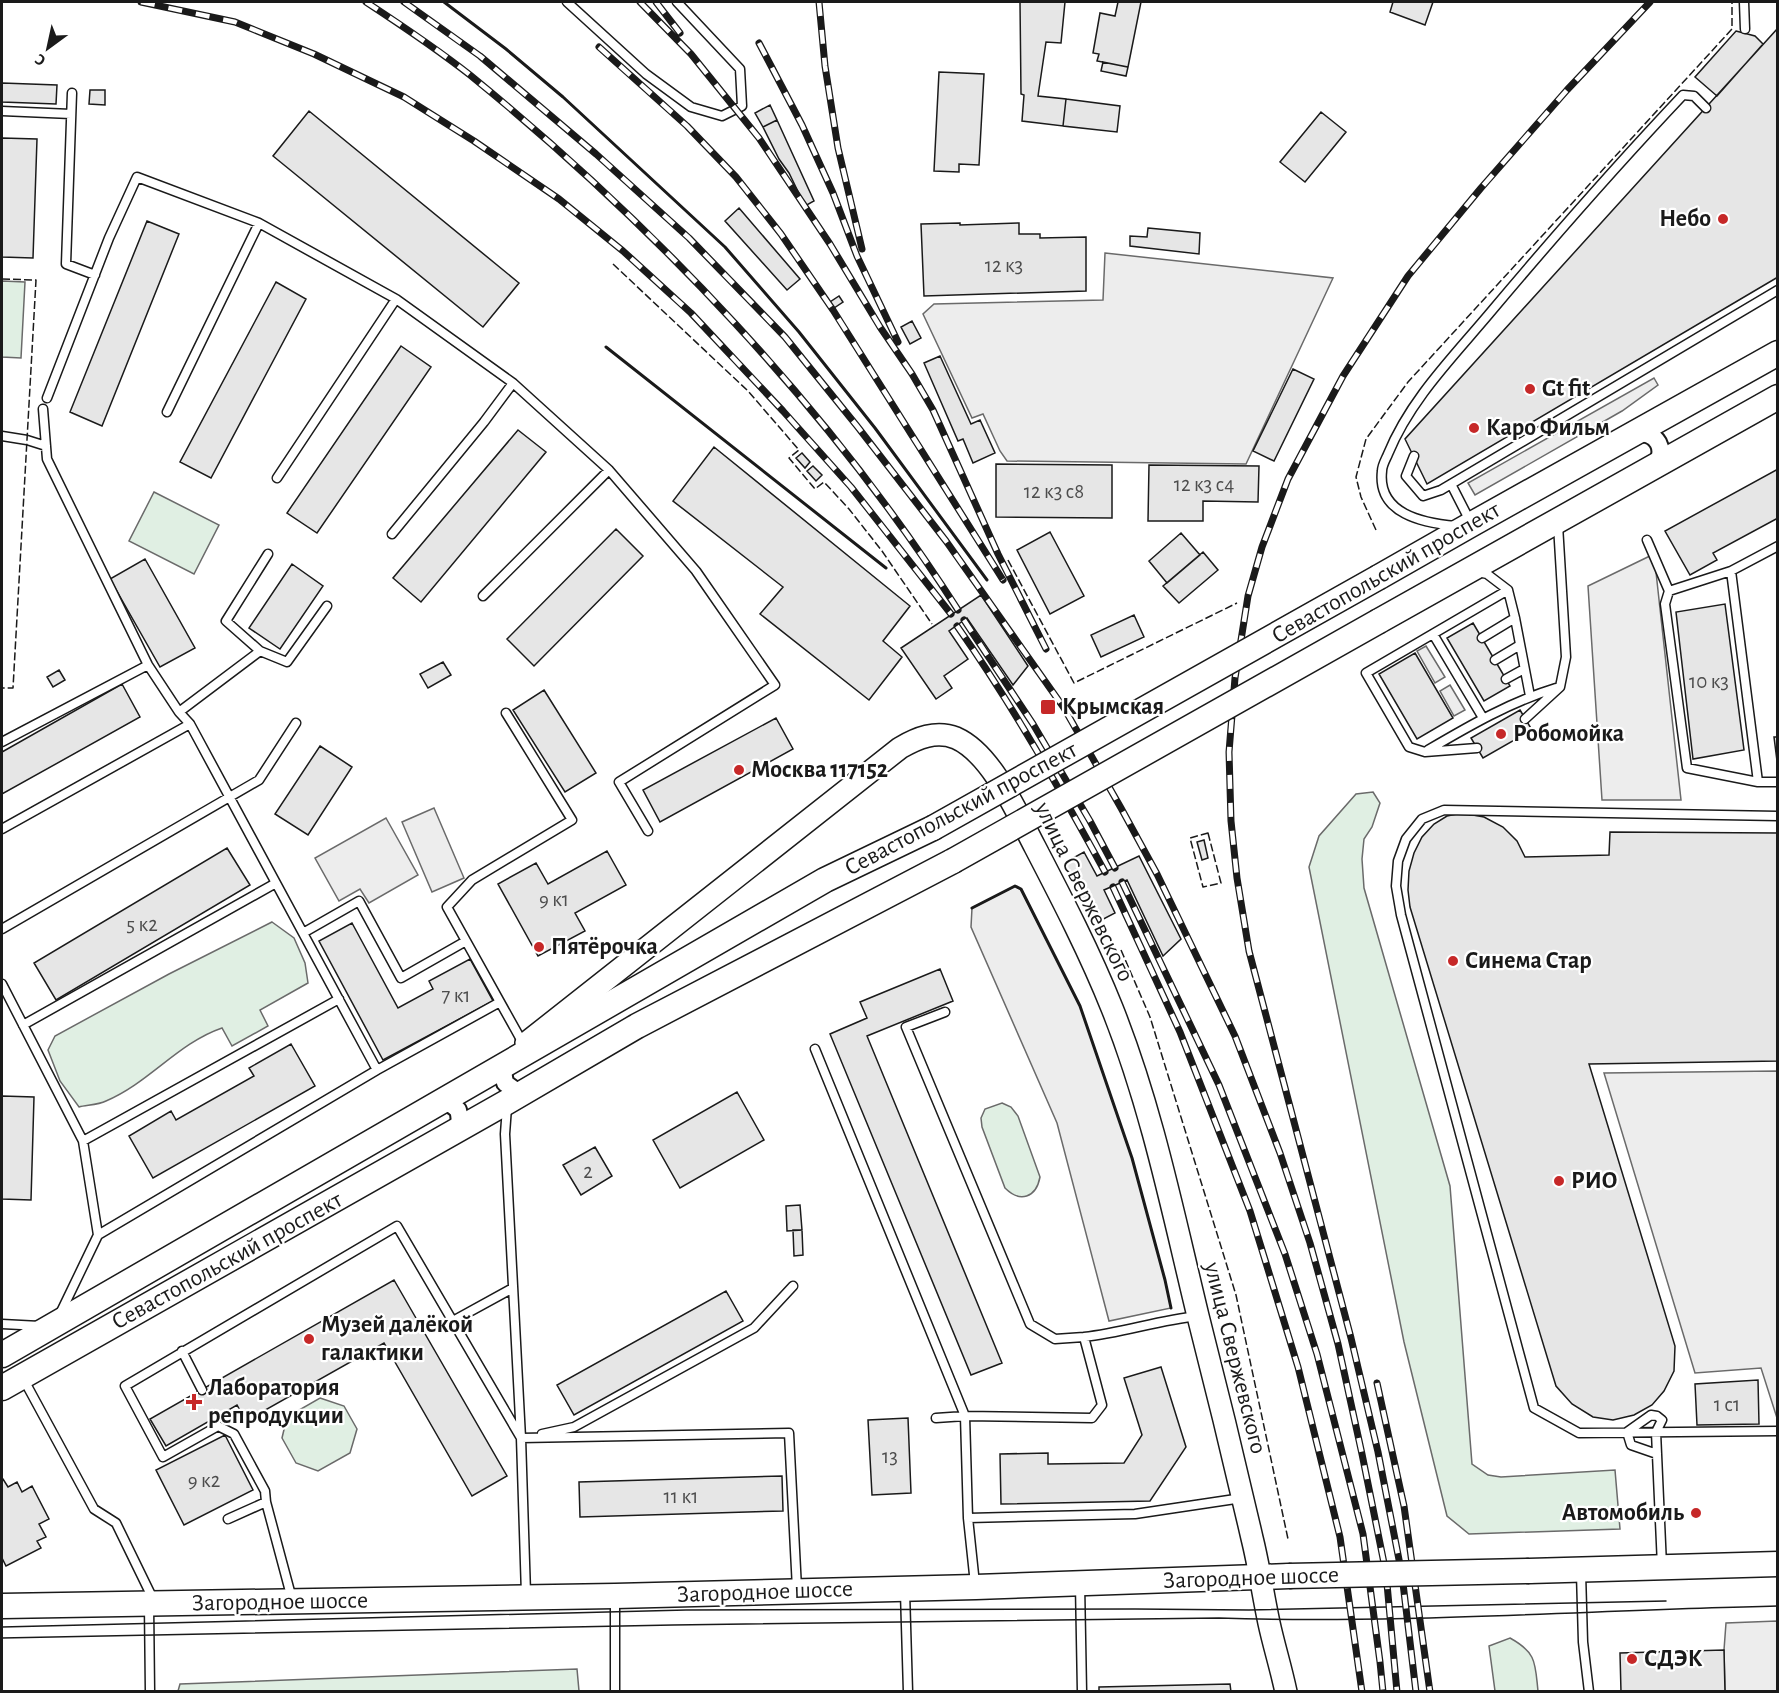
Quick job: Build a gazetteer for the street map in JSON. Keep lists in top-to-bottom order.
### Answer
{
  "streets": {
    "main road": ["Севастопольский проспект", "Загородное шоссе"],
    "street": ["улица Свержевского"]
  },
  "crossings": [
    ["Севастопольский проспект", "улица Свержевского"],
    ["улица Свержевского", "Загородное шоссе"]
  ],
  "places": {
    "other": [
      "Небо",
      "Gt fit",
      "Каро Фильм",
      "Робомойка",
      "Москва 117152",
      "Пятёрочка",
      "Синема Стар",
      "РИО",
      "Музей далёкой галактики",
      "Автомобиль",
      "СДЭК"
    ],
    "transit": ["Крымская"],
    "health": ["Лаборатория репродукции"]
  },
  "house_numbers": [
    "12 к3",
    "12 к3 с4",
    "12 к3 с8",
    "10 к3",
    "9 к1",
    "5 к2",
    "7 к1",
    "2",
    "1 с1",
    "13",
    "9 к2",
    "11 к1"
  ],
  "north": "bottom left"
}
